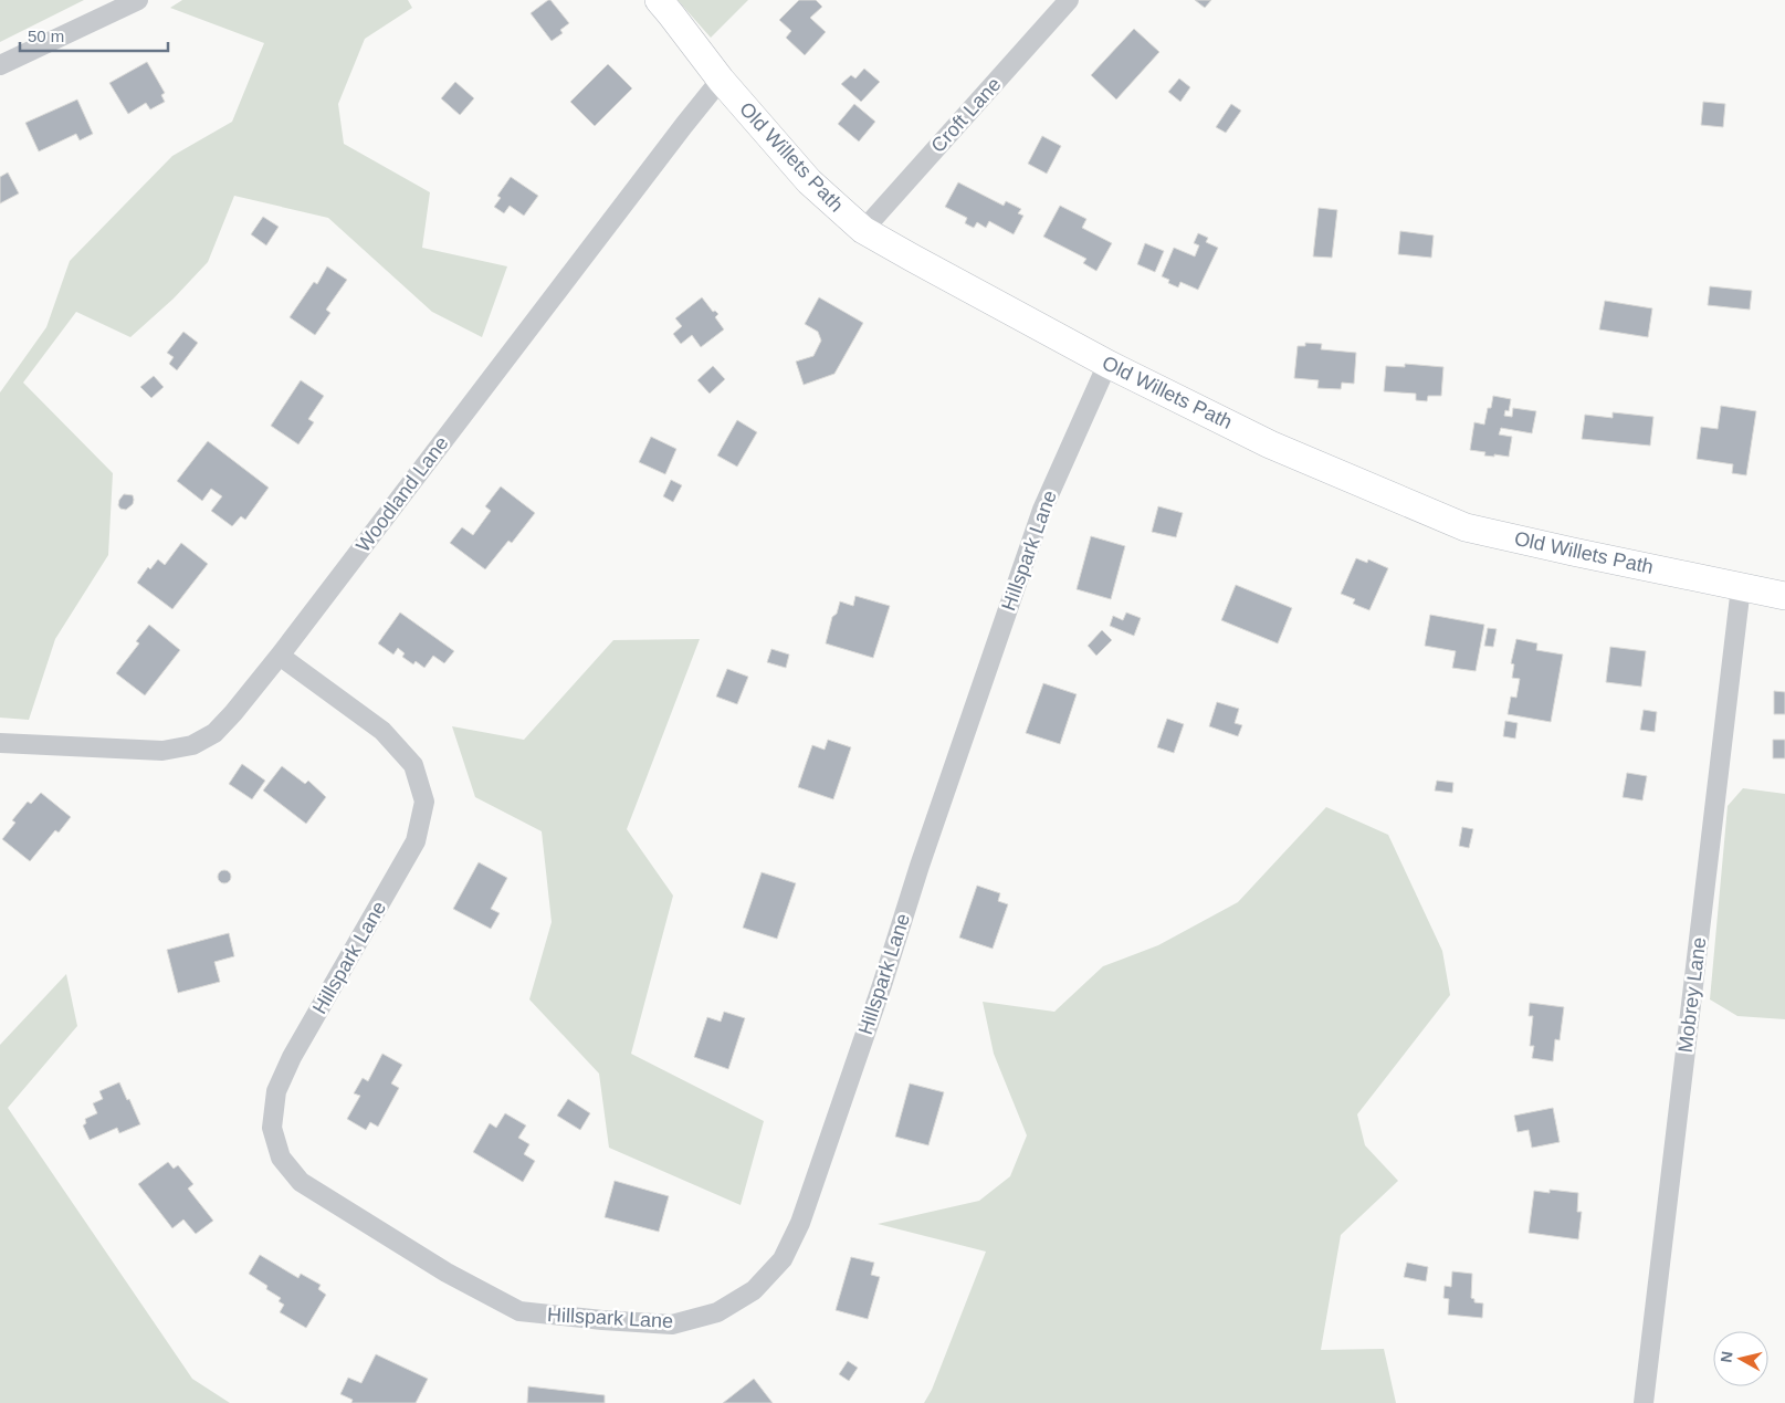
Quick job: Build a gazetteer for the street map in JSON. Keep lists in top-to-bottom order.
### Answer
{
  "streets": {
    "main road": ["Old Willets Path"],
    "street": [
      "Croft Lane",
      "Woodland Lane",
      "Hillspark Lane",
      "Mobrey Lane"
    ]
  },
  "crossings": [
    ["Croft Lane", "Old Willets Path"],
    ["Old Willets Path", "Woodland Lane"],
    ["Old Willets Path", "Hillspark Lane"],
    ["Old Willets Path", "Mobrey Lane"],
    ["Woodland Lane", "Hillspark Lane"]
  ],
  "scale_bar": "50 m",
  "north": "left"
}
